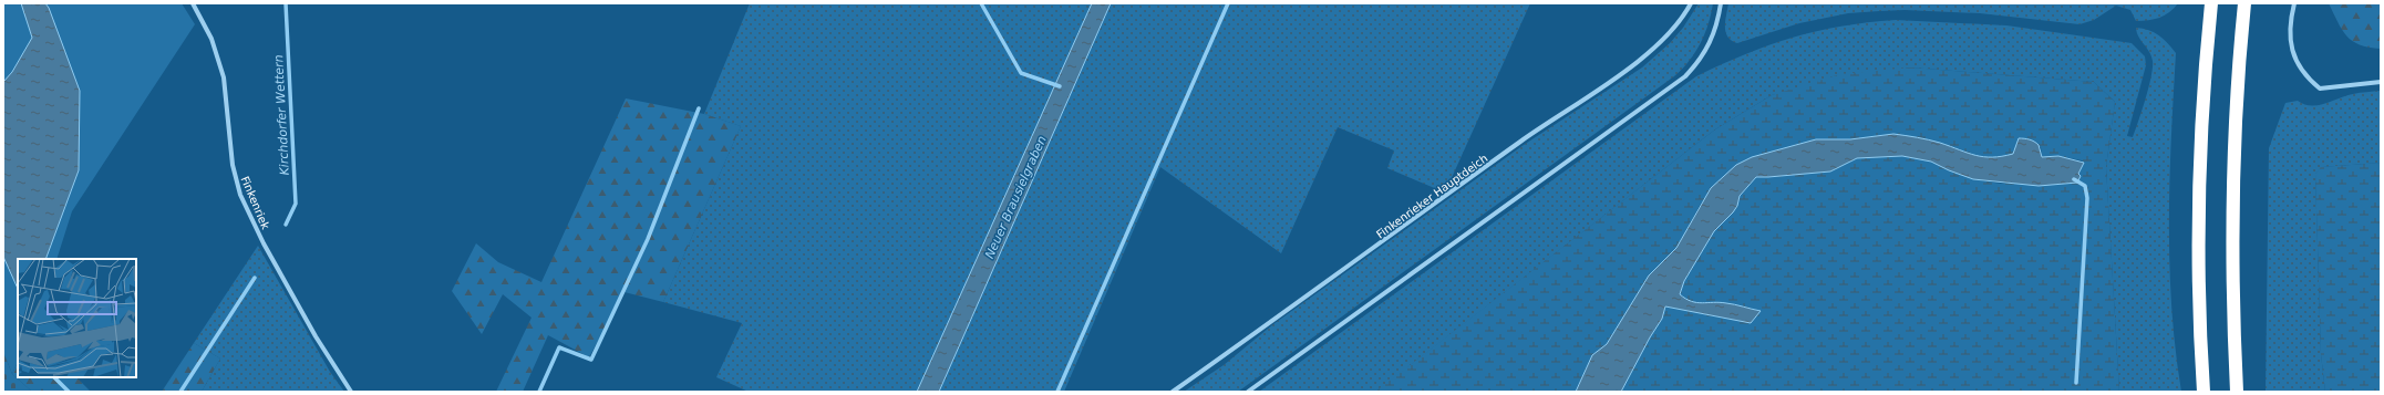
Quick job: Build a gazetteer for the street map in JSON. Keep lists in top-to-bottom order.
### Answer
{
  "streets": {
    "street": ["Finkenrieker Hauptdeich", "Finkenriek"]
  },
  "water": ["Kirchdorfer Wettern", "Neuer Brausielgraben"]
}
